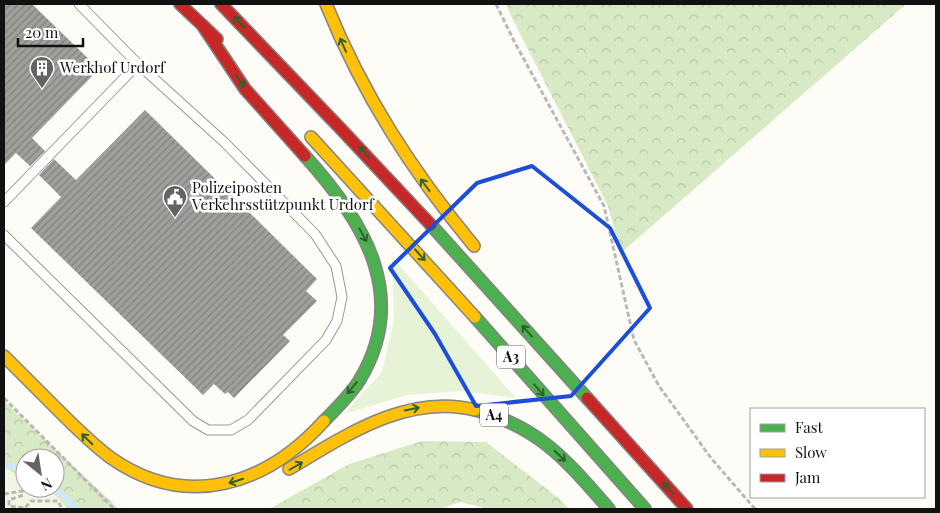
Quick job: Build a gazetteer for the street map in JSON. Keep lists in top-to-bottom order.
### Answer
{
  "streets": {
    "highway": ["A3", "A4"]
  },
  "places": {
    "building": ["Werkhof Urdorf"],
    "public building": ["Polizeiposten Verkehrsstützpunkt Urdorf"]
  },
  "legend": ["Fast", "Slow", "Jam"],
  "scale_bar": "20 m",
  "north": "bottom right"
}
